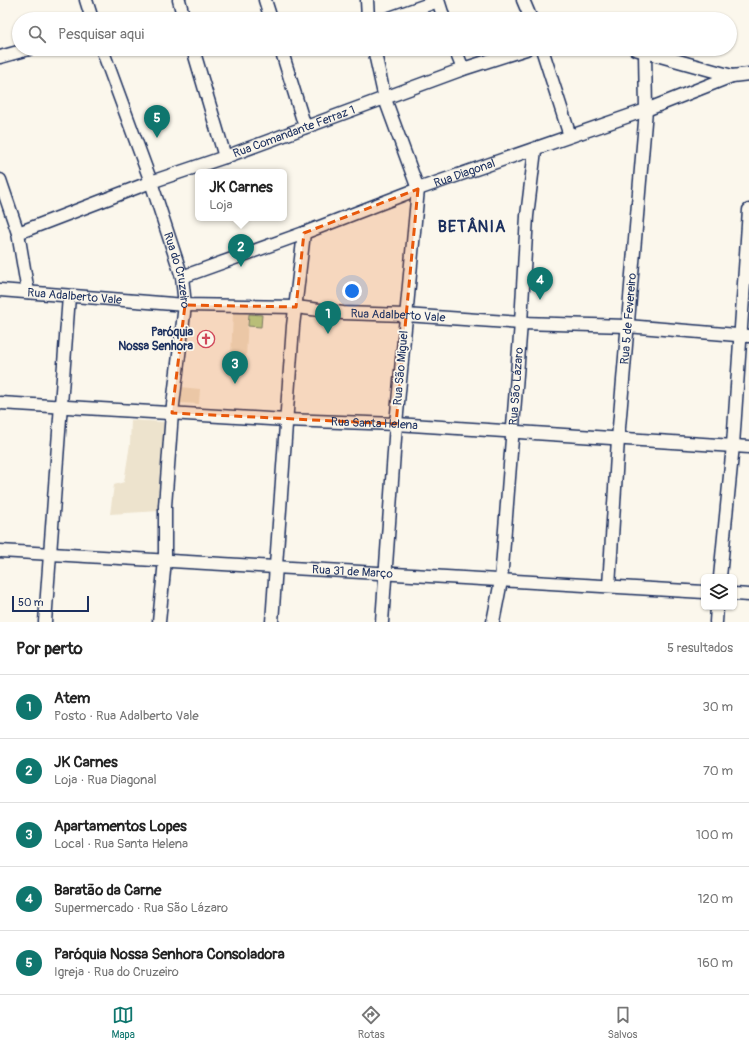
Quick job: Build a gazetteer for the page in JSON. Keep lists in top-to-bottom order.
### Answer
{
  "streets": {
    "street": [
      "Rua Comandante Ferraz 1",
      "Rua Diagonal",
      "Rua do Cruzeiro",
      "Rua Adalberto Vale",
      "Rua 5 de Fevereiro",
      "Rua São Miguel",
      "Rua São Lázaro",
      "Rua Santa Helena",
      "Rua 31 de Março"
    ]
  },
  "crossings": [
    ["Rua Comandante Ferraz 1", "Rua do Cruzeiro"],
    ["Rua Comandante Ferraz 1", "Rua São Miguel"],
    ["Rua Diagonal", "Rua do Cruzeiro"],
    ["Rua Diagonal", "Rua 5 de Fevereiro"],
    ["Rua Diagonal", "Rua São Miguel"],
    ["Rua Diagonal", "Rua São Lázaro"],
    ["Rua do Cruzeiro", "Rua Adalberto Vale"],
    ["Rua do Cruzeiro", "Rua Santa Helena"],
    ["Rua do Cruzeiro", "Rua 31 de Março"],
    ["Rua Adalberto Vale", "Rua 5 de Fevereiro"],
    ["Rua Adalberto Vale", "Rua São Miguel"],
    ["Rua Adalberto Vale", "Rua São Lázaro"],
    ["Rua 5 de Fevereiro", "Rua Santa Helena"],
    ["Rua 5 de Fevereiro", "Rua 31 de Março"],
    ["Rua São Miguel", "Rua Santa Helena"],
    ["Rua São Miguel", "Rua 31 de Março"],
    ["Rua São Lázaro", "Rua Santa Helena"],
    ["Rua São Lázaro", "Rua 31 de Março"]
  ],
  "districts": ["BETÂNIA"],
  "places": {
    "church": ["Paróquia Nossa Senhora"]
  },
  "scale_bar": "50 m",
  "page": {
    "search": "Pesquisar aqui",
    "pins": [
      "5",
      "2",
      "4",
      "1",
      "3"
    ],
    "popup": ["JK Carnes", "Loja"],
    "scale": "50 m",
    "heading": ["Por perto", "5 resultados"],
    "list": [
      {
        "mark": "1",
        "name": "Atem",
        "note": "Posto · Rua Adalberto Vale",
        "value": "30 m"
      },
      {
        "mark": "2",
        "name": "JK Carnes",
        "note": "Loja · Rua Diagonal",
        "value": "70 m"
      },
      {
        "mark": "3",
        "name": "Apartamentos Lopes",
        "note": "Local · Rua Santa Helena",
        "value": "100 m"
      },
      {
        "mark": "4",
        "name": "Baratão da Carne",
        "note": "Supermercado · Rua São Lázaro",
        "value": "120 m"
      },
      {
        "mark": "5",
        "name": "Paróquia Nossa Senhora Consoladora",
        "note": "Igreja · Rua do Cruzeiro",
        "value": "160 m"
      }
    ],
    "nav": ["Mapa", "Rotas", "Salvos"]
  }
}
